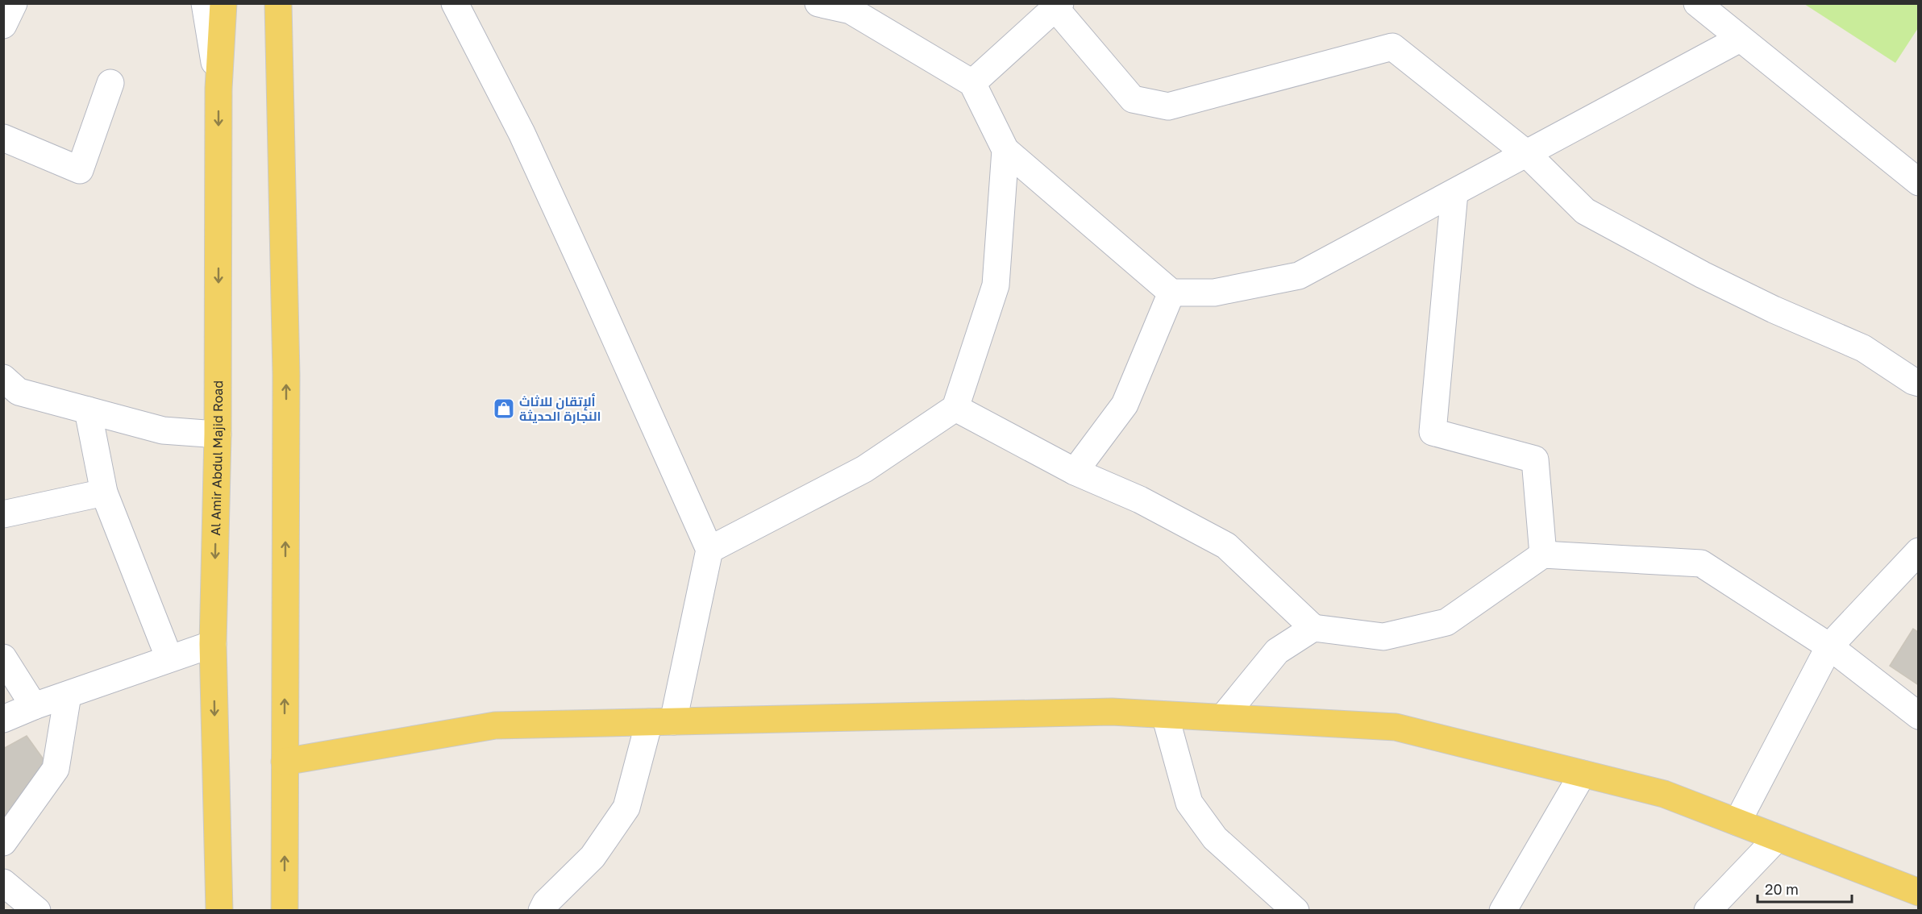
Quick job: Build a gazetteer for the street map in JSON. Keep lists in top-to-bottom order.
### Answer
{
  "streets": {
    "main road": ["Al Amir Abdul Majid Road"]
  },
  "places": {
    "shop": ["ألإتقان للاثاث النجارة الحديثة"]
  },
  "scale_bar": "20 m"
}
